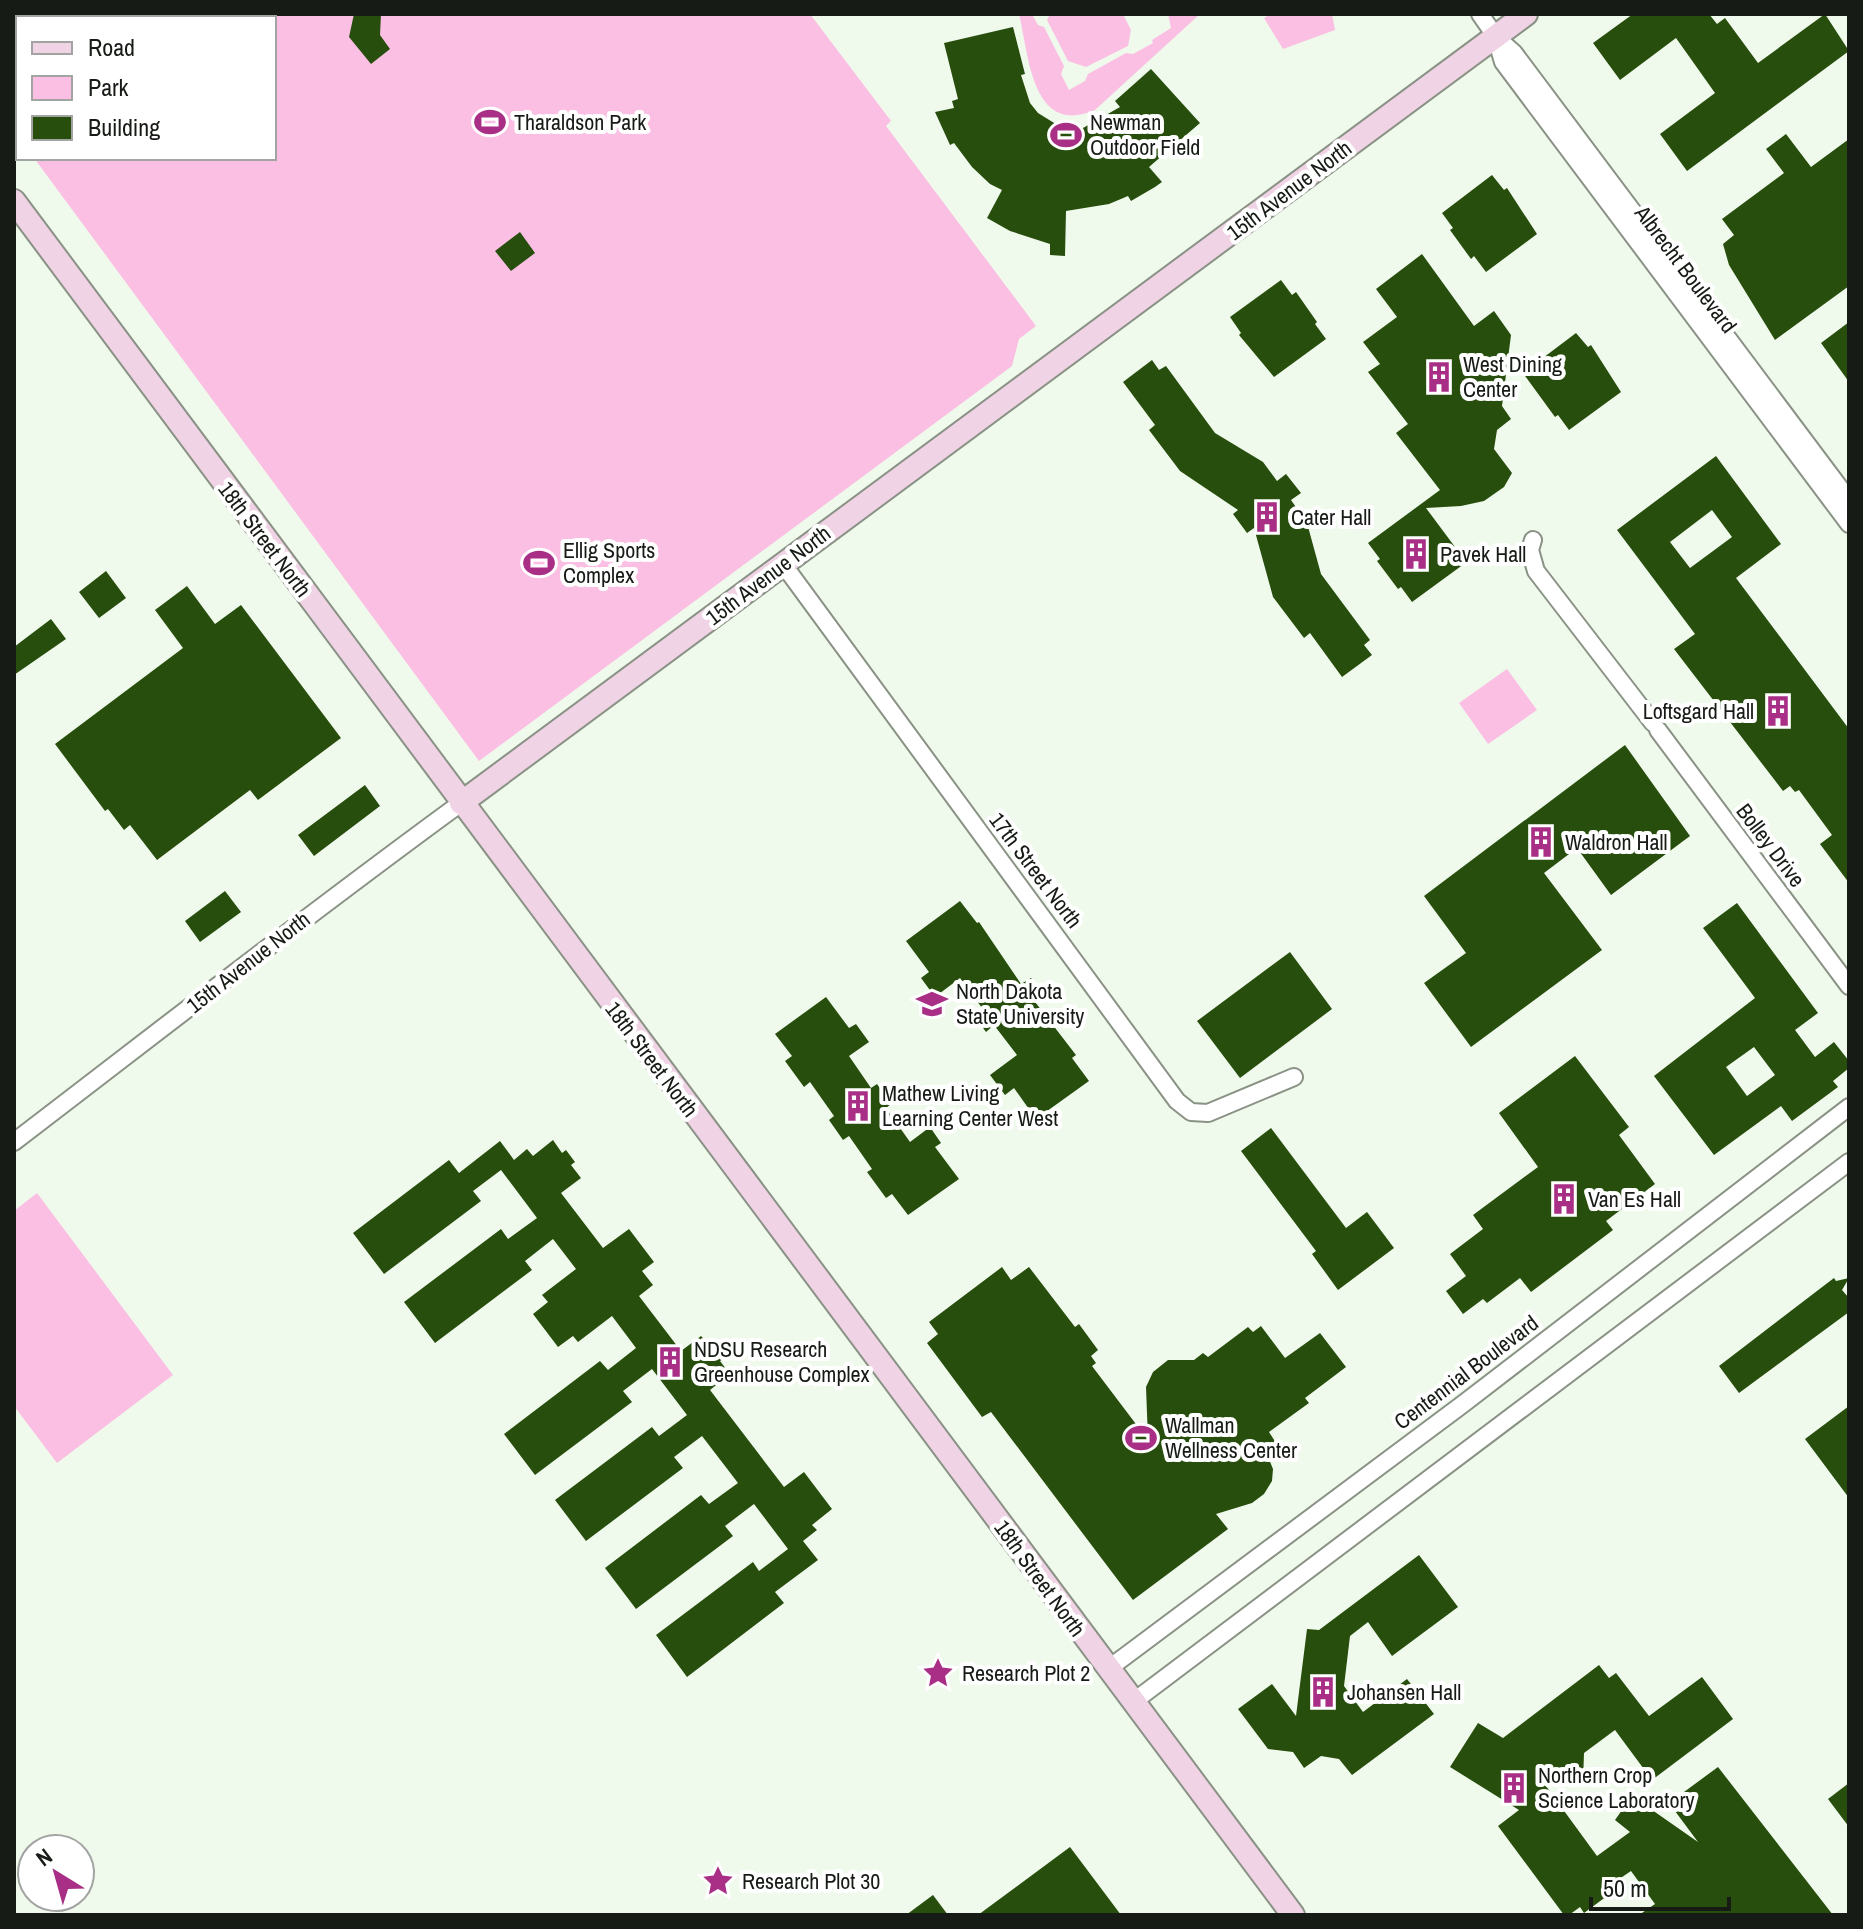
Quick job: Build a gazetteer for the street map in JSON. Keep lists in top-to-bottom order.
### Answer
{
  "streets": {
    "street": [
      "15th Avenue North",
      "Albrecht Boulevard",
      "18th Street North",
      "Bolley Drive",
      "17th Street North",
      "Centennial Boulevard"
    ]
  },
  "crossings": [
    ["15th Avenue North", "Albrecht Boulevard"],
    ["15th Avenue North", "18th Street North"],
    ["15th Avenue North", "17th Street North"],
    ["18th Street North", "Centennial Boulevard"]
  ],
  "places": {
    "sports": [
      "Tharaldson Park",
      "Newman Outdoor Field",
      "Ellig Sports Complex",
      "Wallman Wellness Center"
    ],
    "building": [
      "West Dining Center",
      "Cater Hall",
      "Pavek Hall",
      "Loftsgard Hall",
      "Waldron Hall",
      "Mathew Living Learning Center West",
      "Van Es Hall",
      "NDSU Research Greenhouse Complex",
      "Johansen Hall",
      "Northern Crop Science Laboratory"
    ],
    "school or university": ["North Dakota State University"],
    "place": ["Research Plot 2", "Research Plot 30"]
  },
  "legend": ["Road", "Park", "Building"],
  "scale_bar": "50 m",
  "north": "top left"
}
